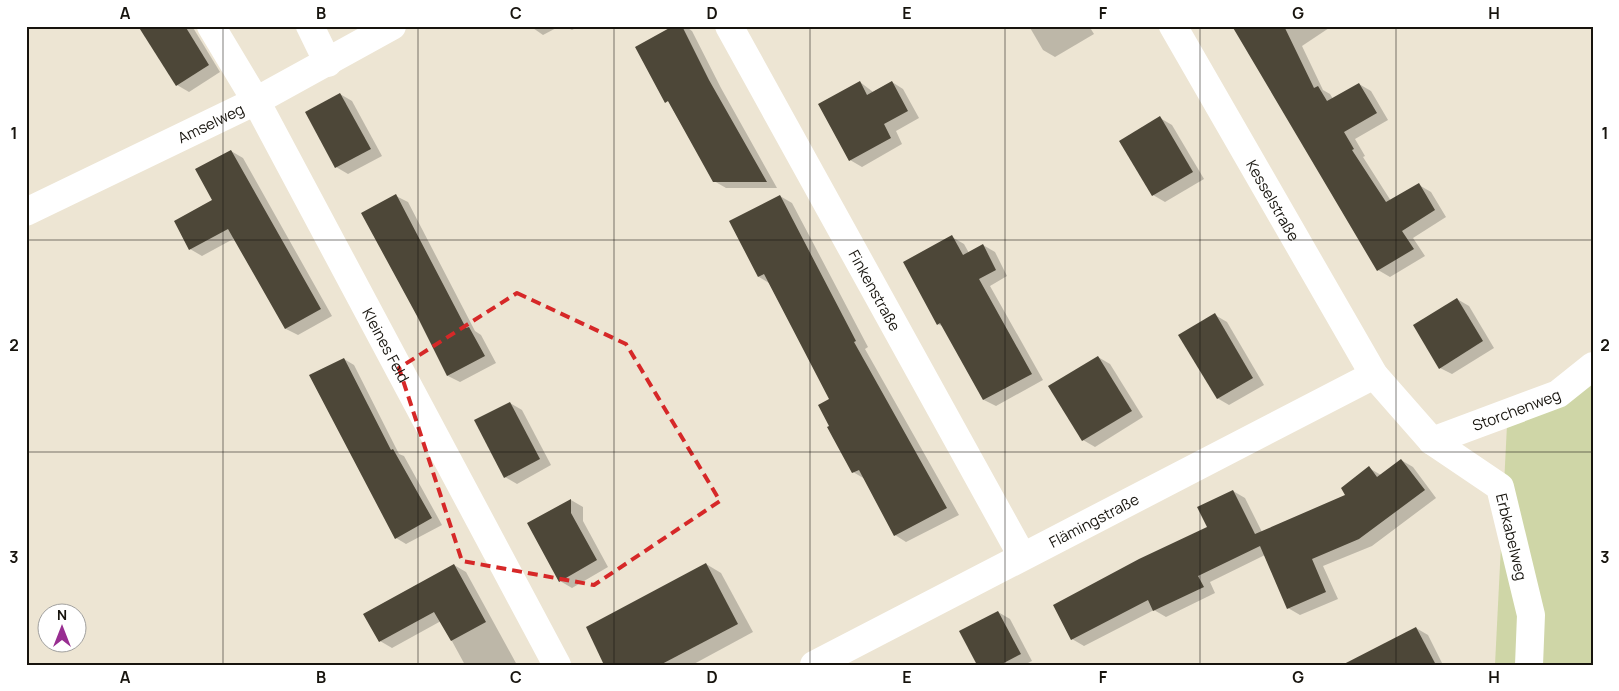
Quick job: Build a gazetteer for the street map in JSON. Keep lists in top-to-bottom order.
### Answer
{
  "streets": {
    "street": [
      "Amselweg",
      "Kesselstraße",
      "Finkenstraße",
      "Kleines Feld",
      "Storchenweg",
      "Flämingstraße",
      "Erbkabelweg"
    ]
  },
  "crossings": [
    ["Amselweg", "Kleines Feld"],
    ["Kesselstraße", "Flämingstraße"],
    ["Kesselstraße", "Erbkabelweg"],
    ["Finkenstraße", "Flämingstraße"],
    ["Storchenweg", "Erbkabelweg"],
    ["Flämingstraße", "Erbkabelweg"]
  ],
  "north": "top",
  "grid": {
    "columns": [
      "A",
      "B",
      "C",
      "D",
      "E",
      "F",
      "G",
      "H"
    ],
    "rows": ["1", "2", "3"]
  }
}
